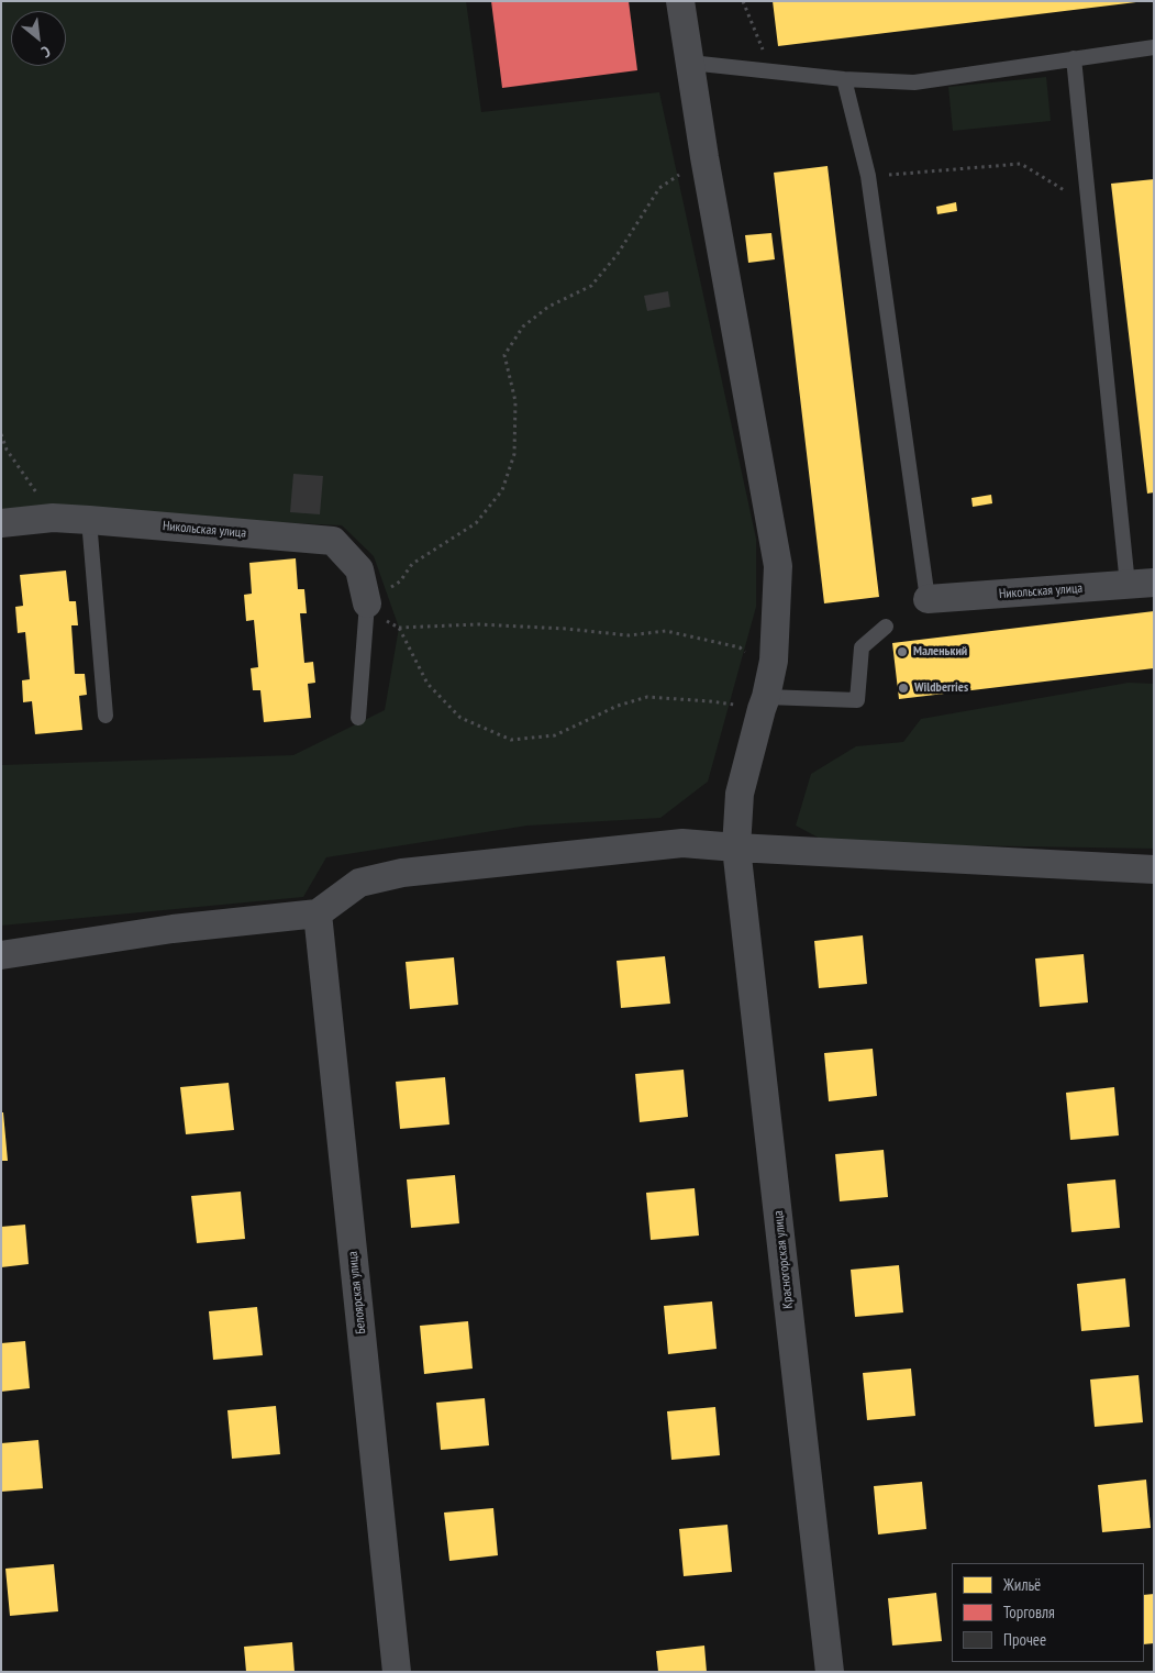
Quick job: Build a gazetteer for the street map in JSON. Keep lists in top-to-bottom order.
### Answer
{
  "streets": {
    "street": ["Никольская улица", "Красногорская улица", "Белоярская улица"]
  },
  "places": ["Маленький", "Wildberries"],
  "legend": ["Жильё", "Торговля", "Прочее"],
  "north": "bottom right"
}
